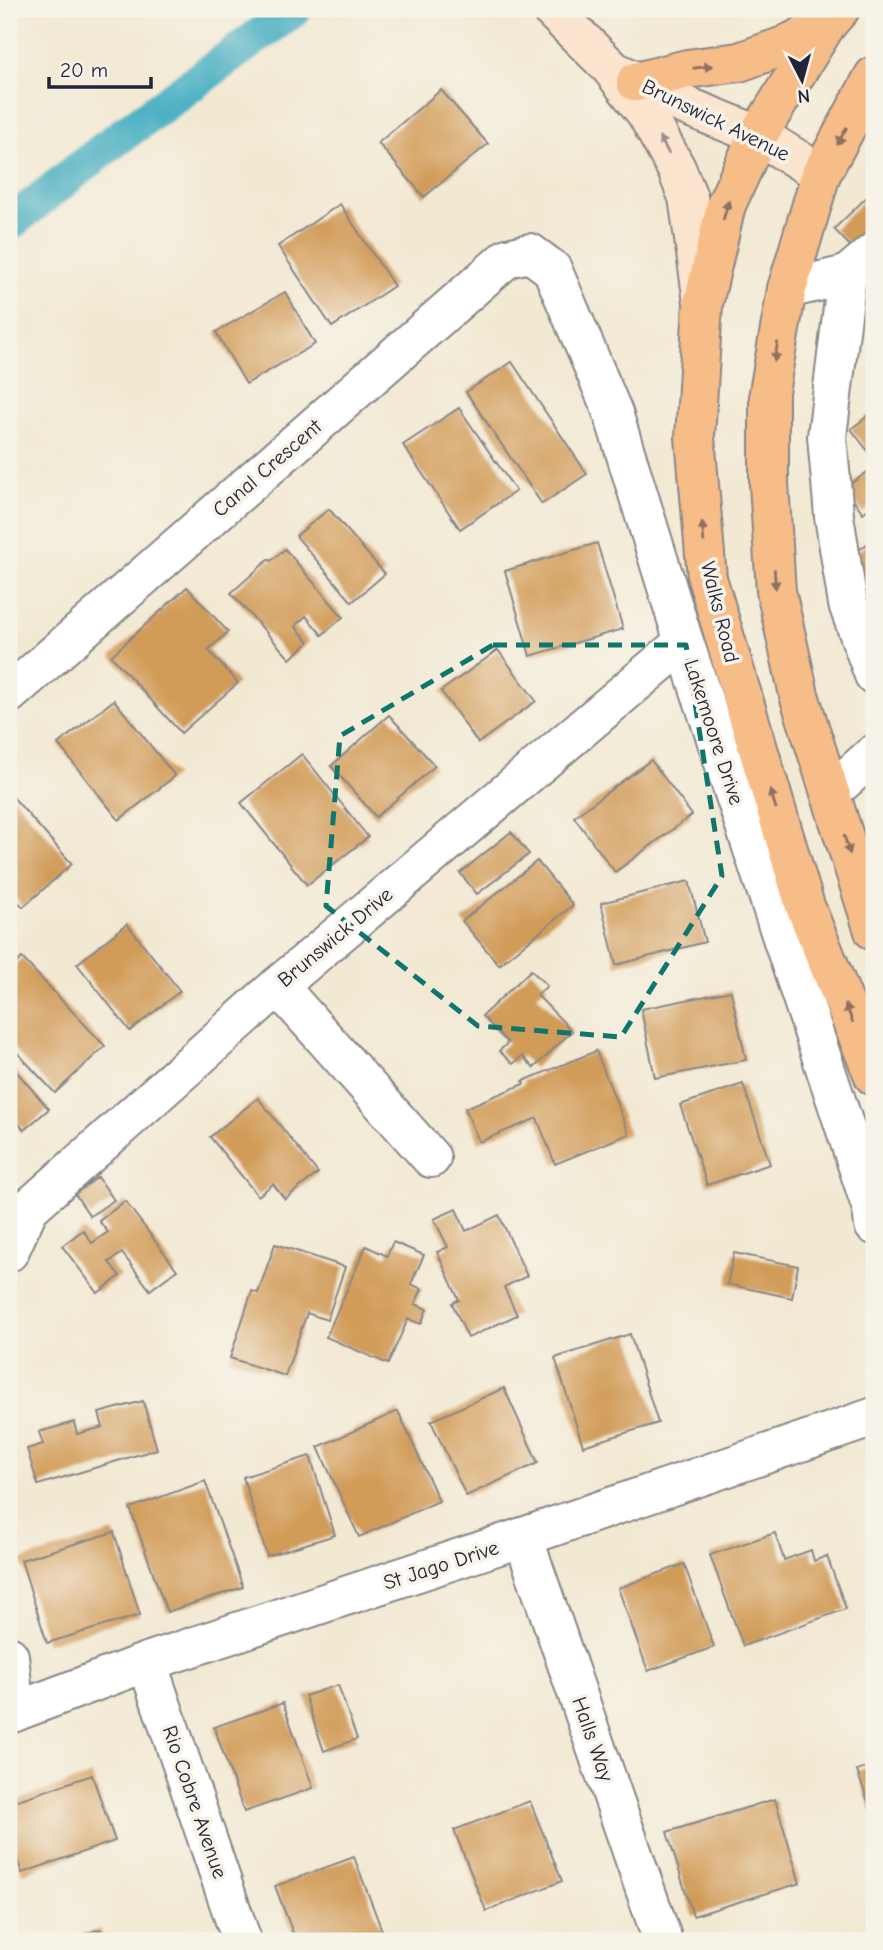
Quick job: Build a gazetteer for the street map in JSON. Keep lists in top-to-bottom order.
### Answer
{
  "streets": {
    "main road": ["Brunswick Avenue", "Walks Road"],
    "street": [
      "Canal Crescent",
      "Lakemoore Drive",
      "Brunswick Drive",
      "St Jago Drive",
      "Halls Way",
      "Rio Cobre Avenue"
    ]
  },
  "crossings": [
    ["Brunswick Avenue", "Walks Road"],
    ["Canal Crescent", "Lakemoore Drive"],
    ["Lakemoore Drive", "Brunswick Drive"],
    ["St Jago Drive", "Halls Way"],
    ["St Jago Drive", "Rio Cobre Avenue"]
  ],
  "one_way": ["Brunswick Avenue"],
  "scale_bar": "20 m",
  "north": "bottom"
}
